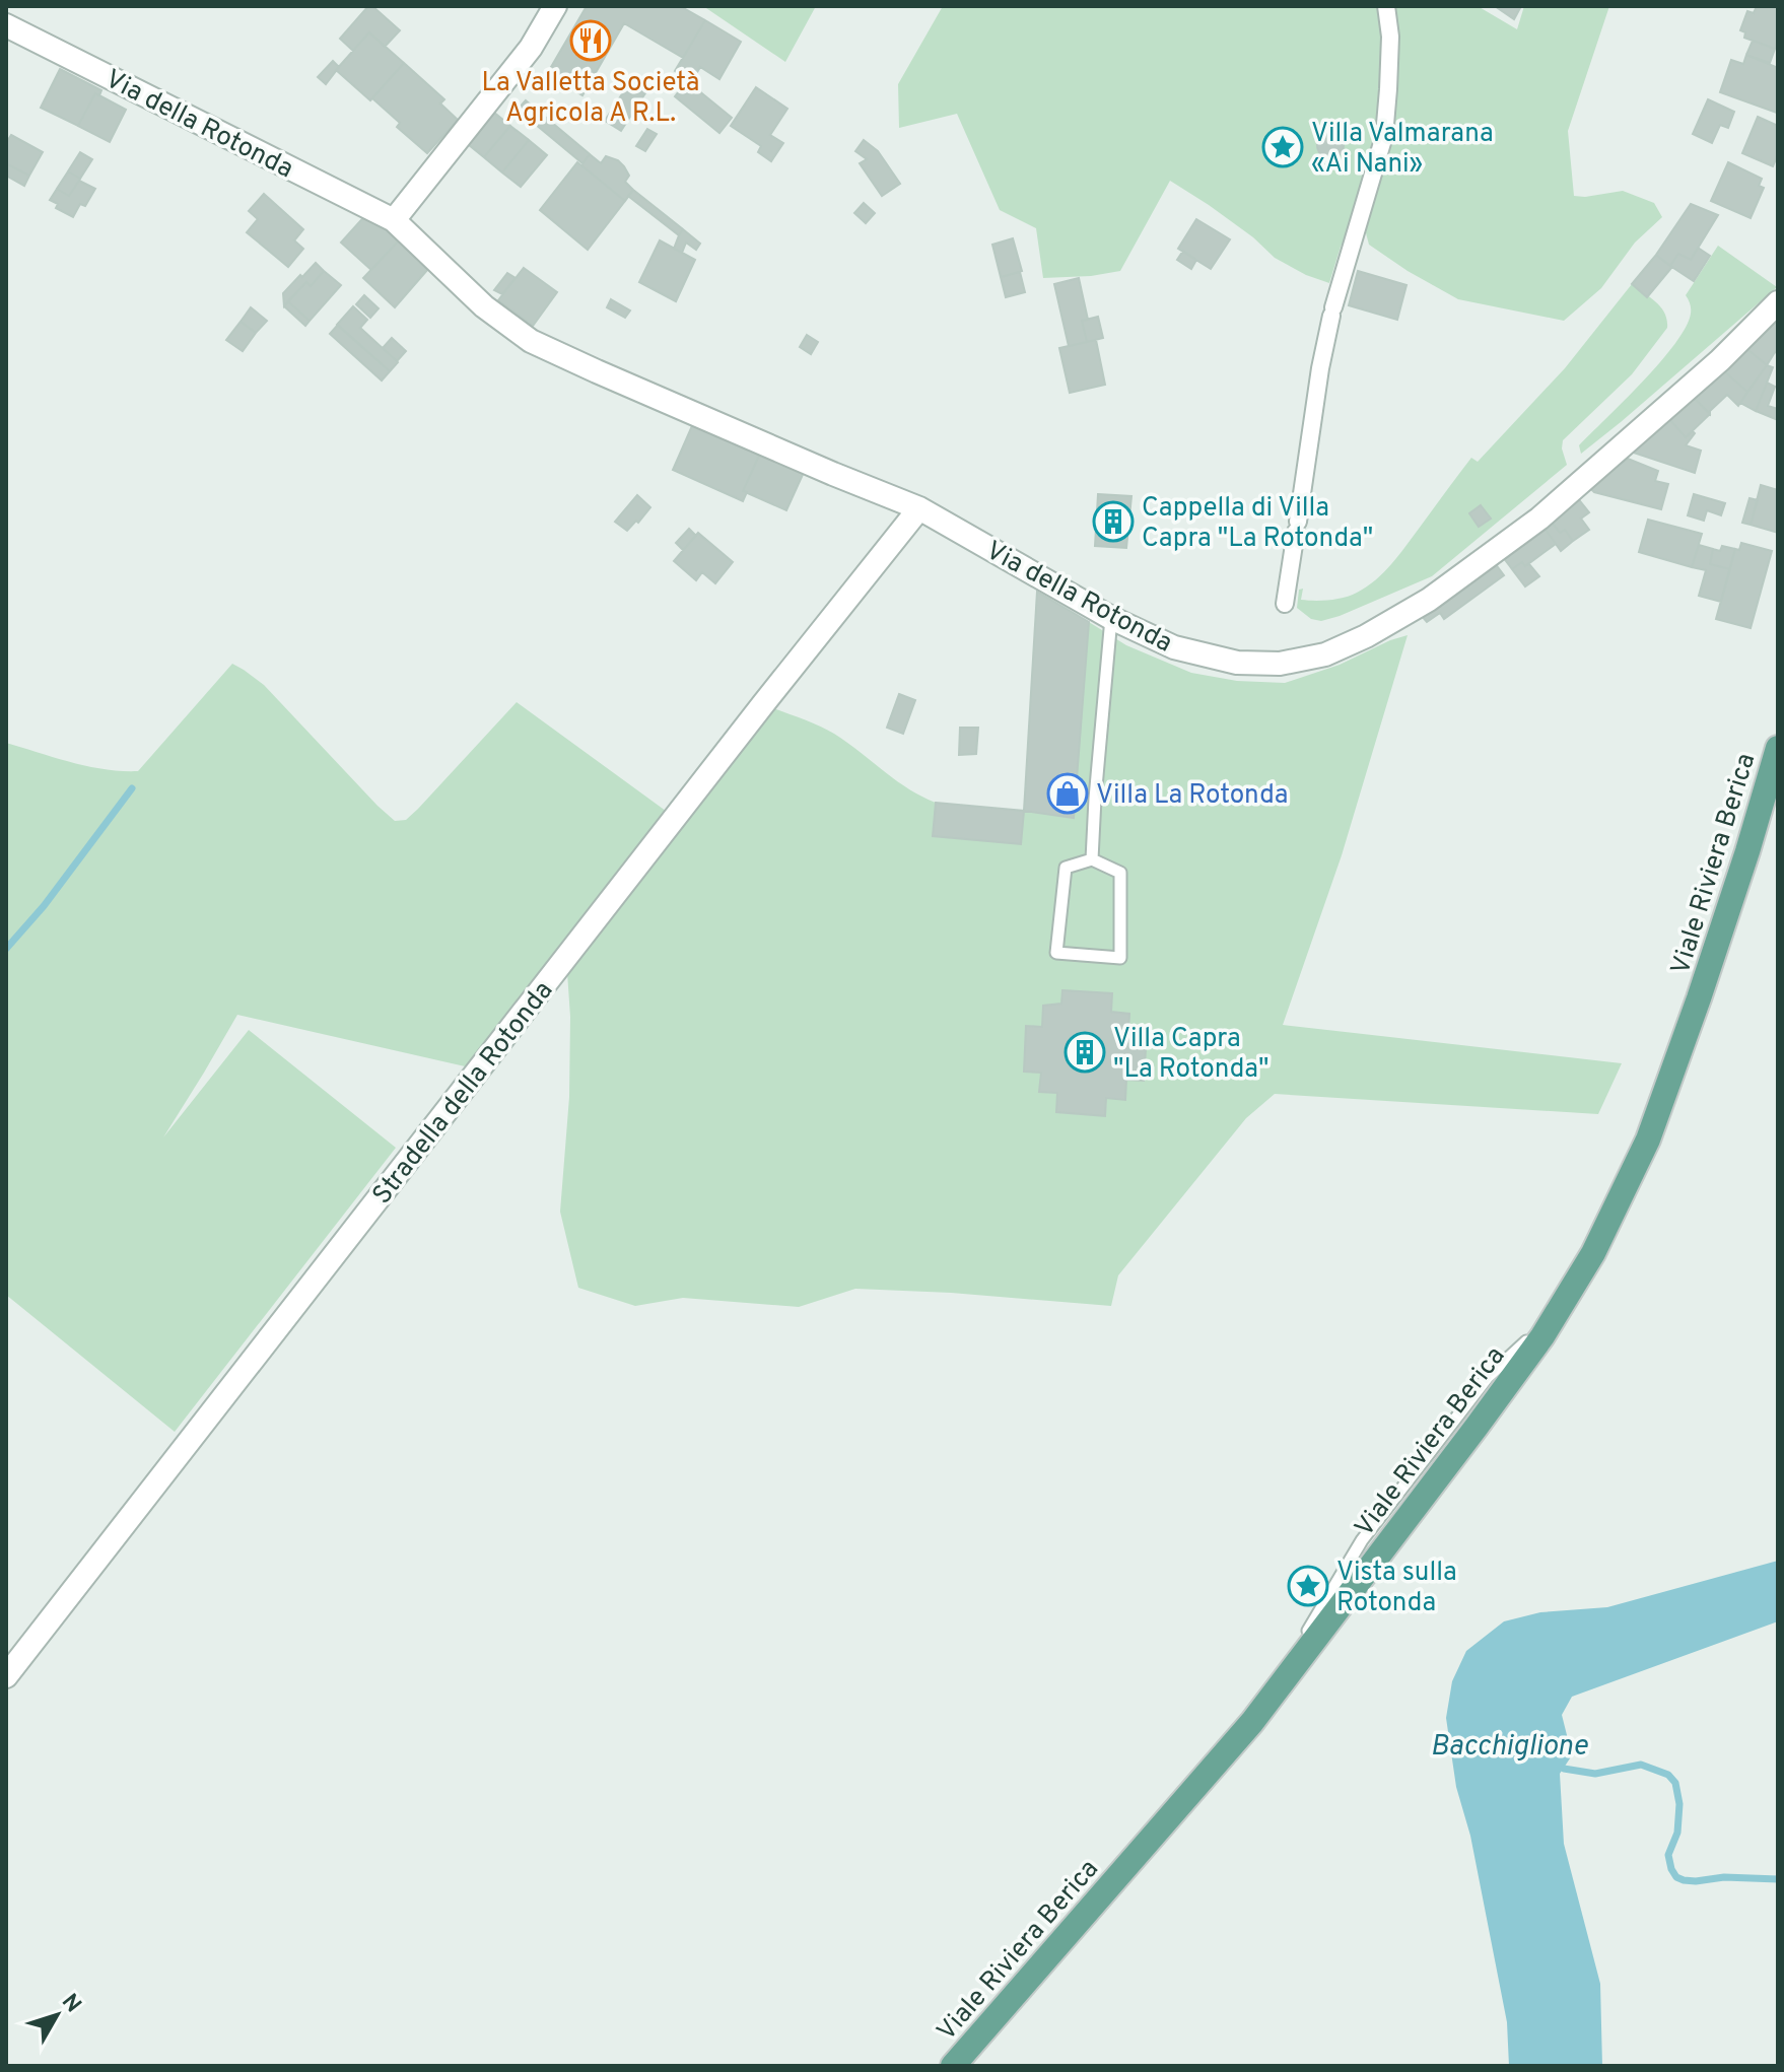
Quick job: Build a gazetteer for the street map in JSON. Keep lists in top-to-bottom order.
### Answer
{
  "streets": {
    "main road": ["Viale Riviera Berica"],
    "street": ["Via della Rotonda", "Stradella della Rotonda"]
  },
  "crossings": [
    ["Via della Rotonda", "Stradella della Rotonda"]
  ],
  "water": ["Bacchiglione"],
  "places": {
    "restaurant": ["La Valletta Società Agricola A R.L."],
    "place": ["Villa Valmarana «Ai Nani»", "Vista sulla Rotonda"],
    "building": ["Cappella di Villa Capra \"La Rotonda\"", "Villa Capra \"La Rotonda\""],
    "shop": ["Villa La Rotonda"]
  },
  "north": "top right"
}
